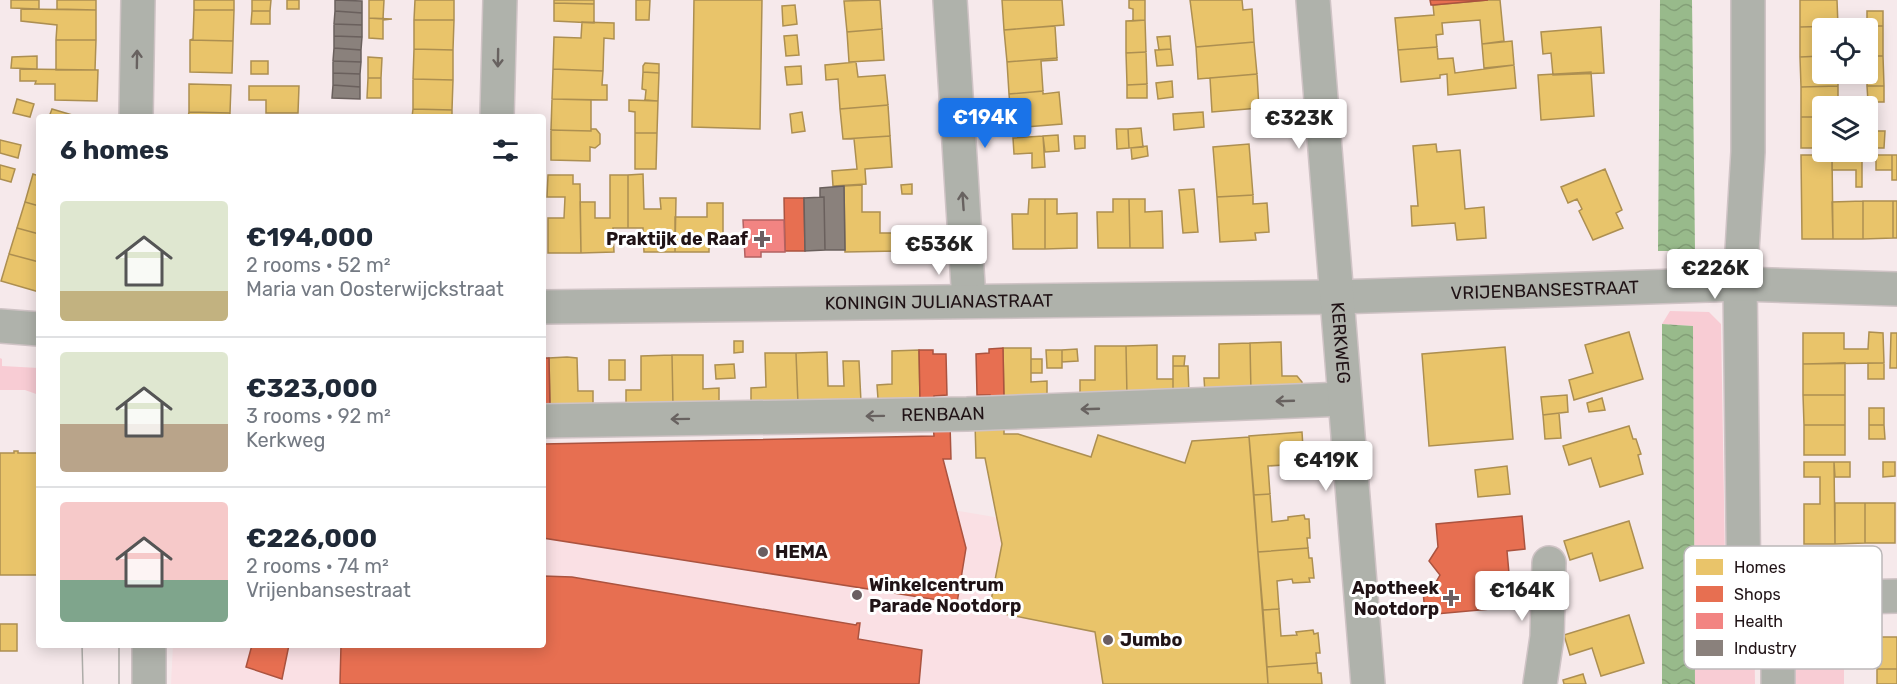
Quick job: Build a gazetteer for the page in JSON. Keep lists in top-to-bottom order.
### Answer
{
  "streets": {
    "street": [
      "VRIJENBANSESTRAAT",
      "KONINGIN JULIANASTRAAT",
      "KERKWEG",
      "RENBAAN"
    ]
  },
  "crossings": [
    ["VRIJENBANSESTRAAT", "KONINGIN JULIANASTRAAT"],
    ["VRIJENBANSESTRAAT", "KERKWEG"],
    ["KONINGIN JULIANASTRAAT", "KERKWEG"],
    ["KERKWEG", "RENBAAN"]
  ],
  "one_way": ["RENBAAN"],
  "places": {
    "health": ["Praktijk de Raaf", "Apotheek Nootdorp"],
    "other": ["HEMA", "Winkelcentrum Parade Nootdorp", "Jumbo"]
  },
  "legend": [
    "Homes",
    "Shops",
    "Health",
    "Industry"
  ],
  "page": {
    "price": [
      "€194K",
      "€323K",
      "€536K",
      "€226K",
      "€419K",
      "€164K"
    ],
    "heading": "6 homes",
    "list": [
      {
        "name": "€194,000",
        "note": "2 rooms · 52 m² · Maria van Oosterwijckstraat"
      },
      {
        "name": "€323,000",
        "note": "3 rooms · 92 m² · Kerkweg"
      },
      {
        "name": "€226,000",
        "note": "2 rooms · 74 m² · Vrijenbansestraat"
      }
    ]
  }
}
